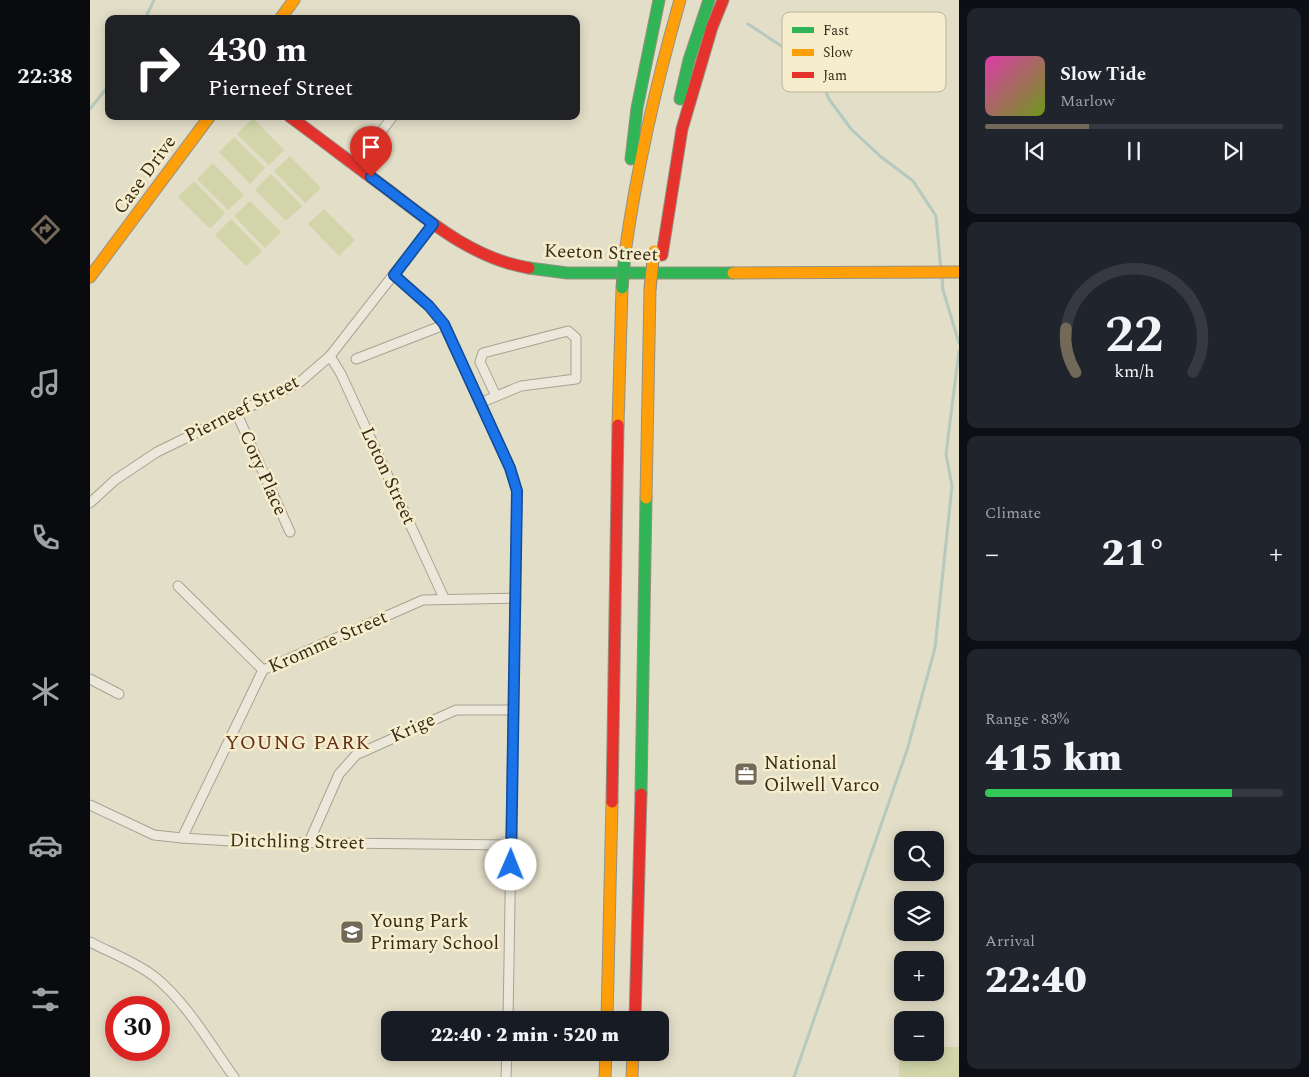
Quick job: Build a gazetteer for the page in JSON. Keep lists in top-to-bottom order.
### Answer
{
  "streets": {
    "main road": ["Case Drive", "Keeton Street"],
    "street": [
      "Pierneef Street",
      "Cory Place",
      "Loton Street",
      "Kromme Street",
      "Krige",
      "Ditchling Street"
    ]
  },
  "crossings": [
    ["Keeton Street", "Pierneef Street"],
    ["Pierneef Street", "Cory Place"],
    ["Pierneef Street", "Loton Street"],
    ["Loton Street", "Kromme Street"],
    ["Kromme Street", "Ditchling Street"],
    ["Krige", "Ditchling Street"]
  ],
  "districts": ["YOUNG PARK"],
  "places": {
    "office": ["National Oilwell Varco"],
    "school or university": ["Young Park Primary School"]
  },
  "legend": ["Fast", "Slow", "Jam"],
  "page": {
    "tabs": "22:38",
    "turn": ["430 m", "Pierneef Street"],
    "song": ["Slow Tide", "Marlow"],
    "tile": [
      "Climate",
      ["Range · 83%", "415 km"],
      ["Arrival", "22:40"]
    ],
    "heat": ["−", "21°", "+"],
    "map_buttons": ["+", "−"],
    "limit": "30",
    "trip": "22:40 · 2 min · 520 m",
    "gauge": ["22", "km/h"]
  }
}
